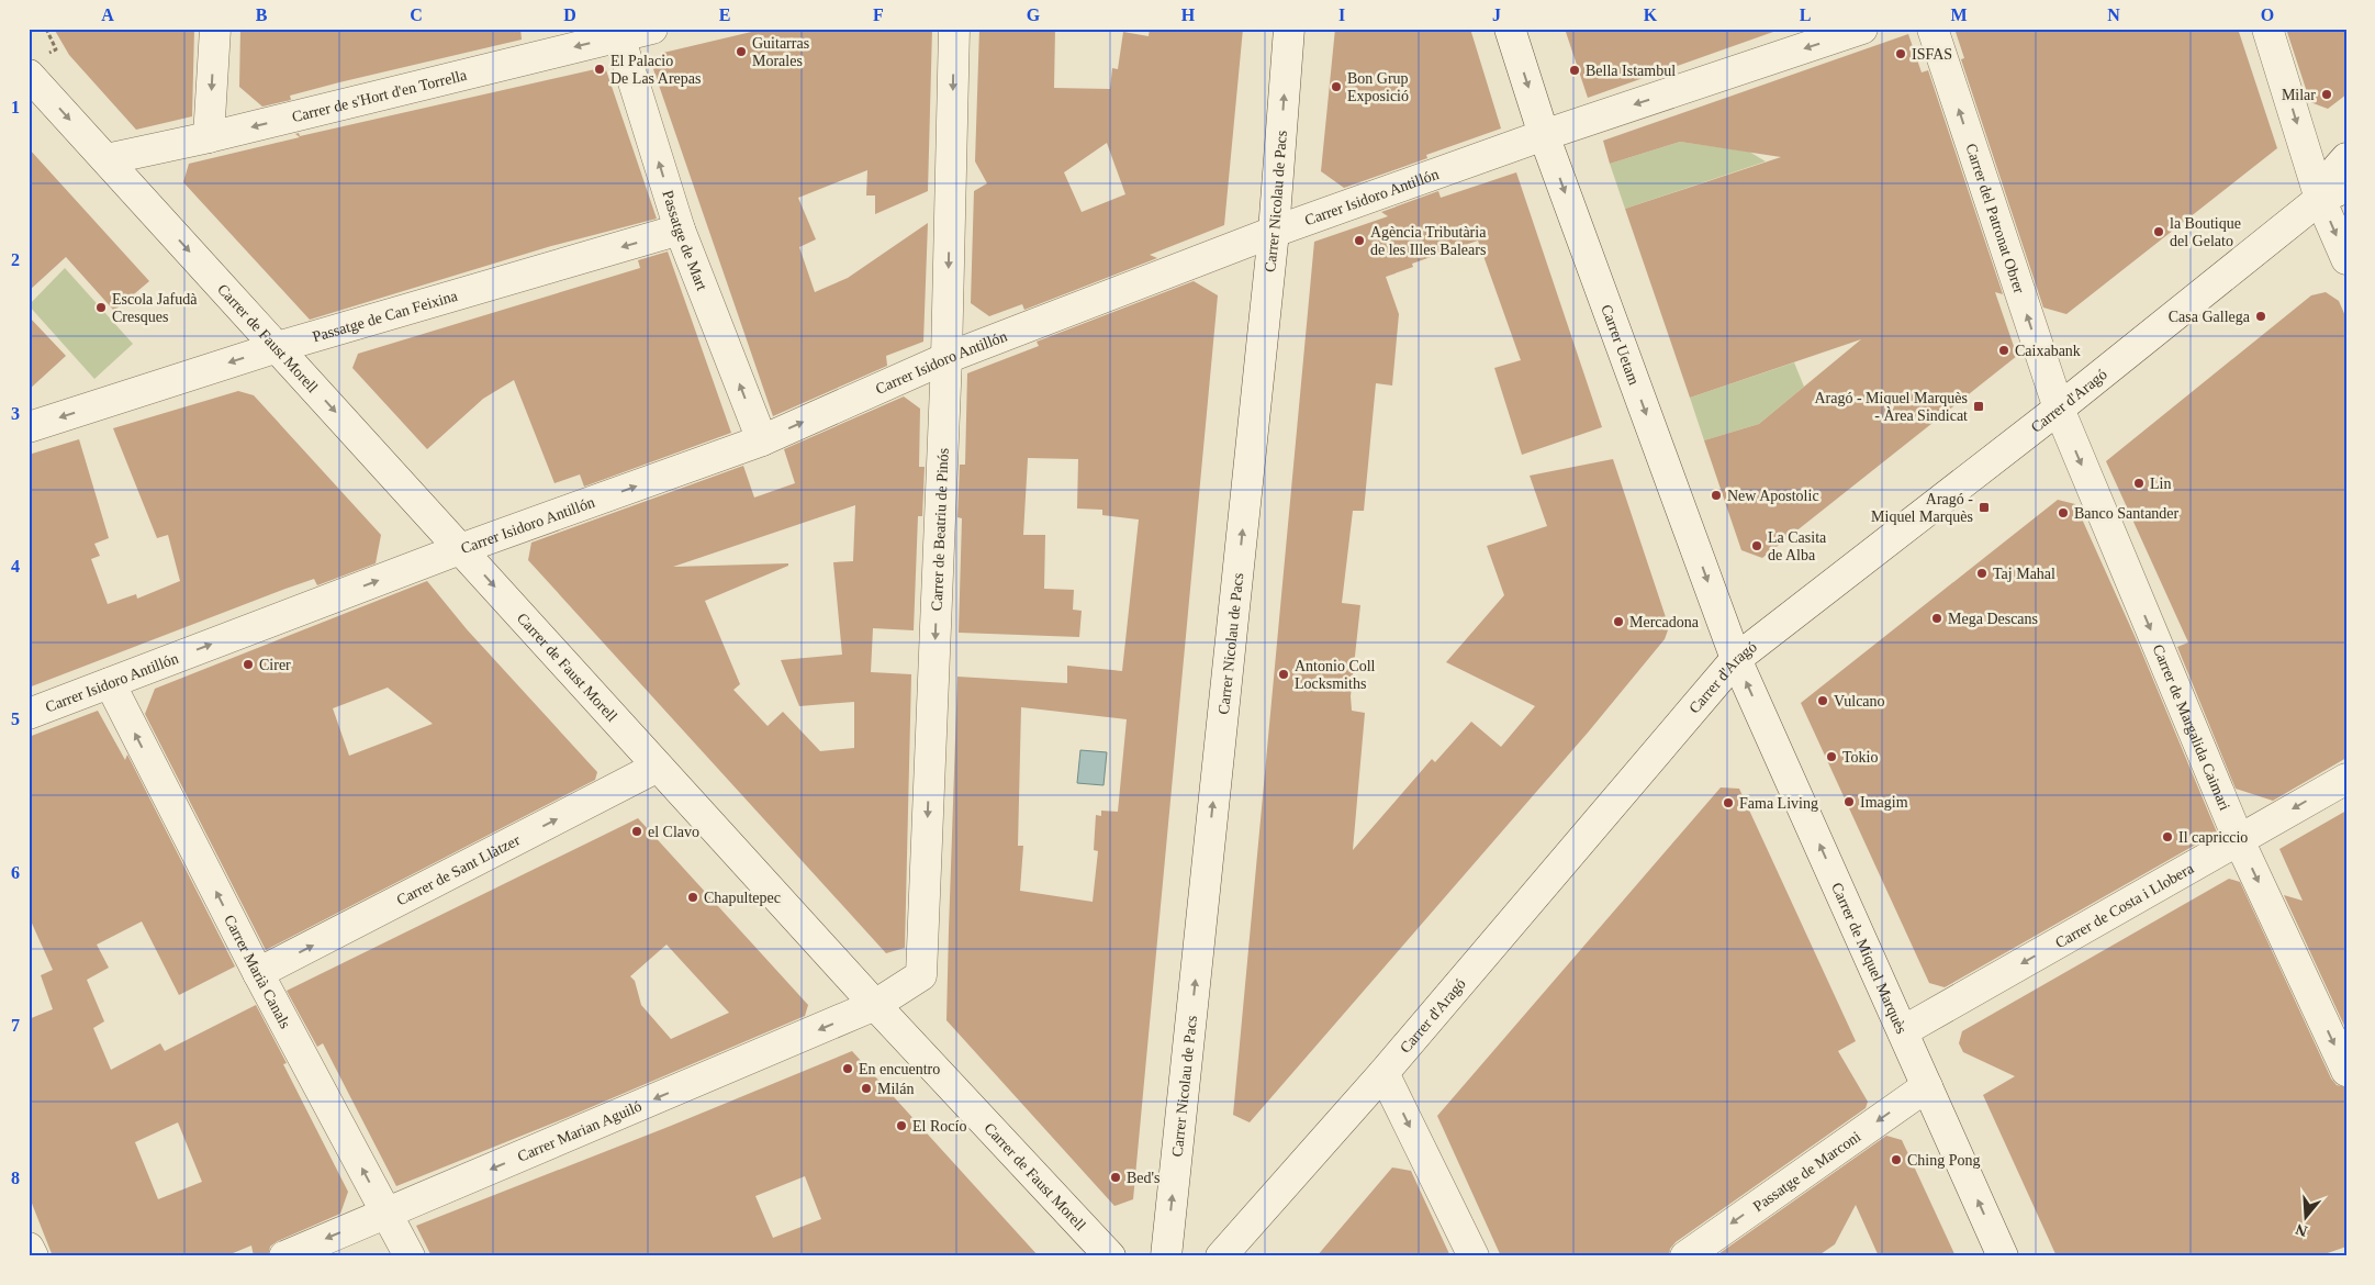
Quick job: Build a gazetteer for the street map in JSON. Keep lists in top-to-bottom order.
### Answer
{
  "streets": {
    "street": [
      "Carrer de s'Hort d'en Torrella",
      "Carrer Isidoro Antillón",
      "Carrer Nicolau de Pacs",
      "Carrer del Patronat Obrer",
      "Passatge de Mart",
      "Passatge de Can Feixina",
      "Carrer de Faust Morell",
      "Carrer Uetam",
      "Carrer d'Aragó",
      "Carrer de Beatriu de Pinós",
      "Carrer de Margalida Caimari",
      "Carrer de Sant Llàtzer",
      "Carrer de Costa i Llobera",
      "Carrer de Miquel Marquès",
      "Carrer Marià Canals",
      "Carrer Marian Aguiló",
      "Passatge de Marconi"
    ]
  },
  "crossings": [
    ["Carrer de s'Hort d'en Torrella", "Passatge de Mart"],
    ["Carrer de s'Hort d'en Torrella", "Carrer de Faust Morell"],
    ["Carrer Isidoro Antillón", "Carrer Nicolau de Pacs"],
    ["Carrer Isidoro Antillón", "Passatge de Mart"],
    ["Carrer Isidoro Antillón", "Carrer de Faust Morell"],
    ["Carrer Isidoro Antillón", "Carrer Uetam"],
    ["Carrer Isidoro Antillón", "Carrer de Beatriu de Pinós"],
    ["Carrer Isidoro Antillón", "Carrer Marià Canals"],
    ["Carrer del Patronat Obrer", "Carrer d'Aragó"],
    ["Carrer del Patronat Obrer", "Carrer de Margalida Caimari"],
    ["Passatge de Mart", "Passatge de Can Feixina"],
    ["Passatge de Can Feixina", "Carrer de Faust Morell"],
    ["Carrer de Faust Morell", "Carrer de Beatriu de Pinós"],
    ["Carrer de Faust Morell", "Carrer de Sant Llàtzer"],
    ["Carrer de Faust Morell", "Carrer Marian Aguiló"],
    ["Carrer Uetam", "Carrer d'Aragó"],
    ["Carrer Uetam", "Carrer de Miquel Marquès"],
    ["Carrer d'Aragó", "Carrer de Margalida Caimari"],
    ["Carrer d'Aragó", "Carrer de Miquel Marquès"],
    ["Carrer de Beatriu de Pinós", "Carrer Marian Aguiló"],
    ["Carrer de Margalida Caimari", "Carrer de Costa i Llobera"],
    ["Carrer de Sant Llàtzer", "Carrer Marià Canals"],
    ["Carrer de Costa i Llobera", "Carrer de Miquel Marquès"],
    ["Carrer de Miquel Marquès", "Passatge de Marconi"],
    ["Carrer Marià Canals", "Carrer Marian Aguiló"]
  ],
  "one_way": [
    "Carrer de s'Hort d'en Torrella",
    "Carrer Nicolau de Pacs",
    "Carrer del Patronat Obrer",
    "Passatge de Mart",
    "Passatge de Can Feixina",
    "Carrer de Faust Morell",
    "Carrer Uetam",
    "Carrer de Beatriu de Pinós",
    "Carrer de Margalida Caimari",
    "Carrer de Sant Llàtzer",
    "Carrer de Costa i Llobera",
    "Carrer de Miquel Marquès",
    "Carrer Marià Canals",
    "Carrer Marian Aguiló",
    "Passatge de Marconi"
  ],
  "places": {
    "other": [
      "Guitarras Morales",
      "ISFAS",
      "El Palacio De Las Arepas",
      "Bella Istambul",
      "Bon Grup Exposició",
      "Milar",
      "la Boutique del Gelato",
      "Agència Tributària de les Illes Balears",
      "Escola Jafudà Cresques",
      "Casa Gallega",
      "Caixabank",
      "Lin",
      "New Apostolic",
      "Banco Santander",
      "La Casita de Alba",
      "Taj Mahal",
      "Mega Descans",
      "Mercadona",
      "Cirer",
      "Antonio Coll Locksmiths",
      "Vulcano",
      "Tokio",
      "Imagim",
      "Fama Living",
      "el Clavo",
      "Il capriccio",
      "Chapultepec",
      "En encuentro",
      "Milán",
      "El Rocío",
      "Ching Pong",
      "Bed's"
    ],
    "transit": ["Aragó - Miquel Marquès - Àrea Sindicat", "Aragó - Miquel Marquès"]
  },
  "north": "bottom",
  "grid": {
    "columns": [
      "A",
      "B",
      "C",
      "D",
      "E",
      "F",
      "G",
      "H",
      "I",
      "J",
      "K",
      "L",
      "M",
      "N",
      "O"
    ],
    "rows": [
      "1",
      "2",
      "3",
      "4",
      "5",
      "6",
      "7",
      "8"
    ]
  }
}
